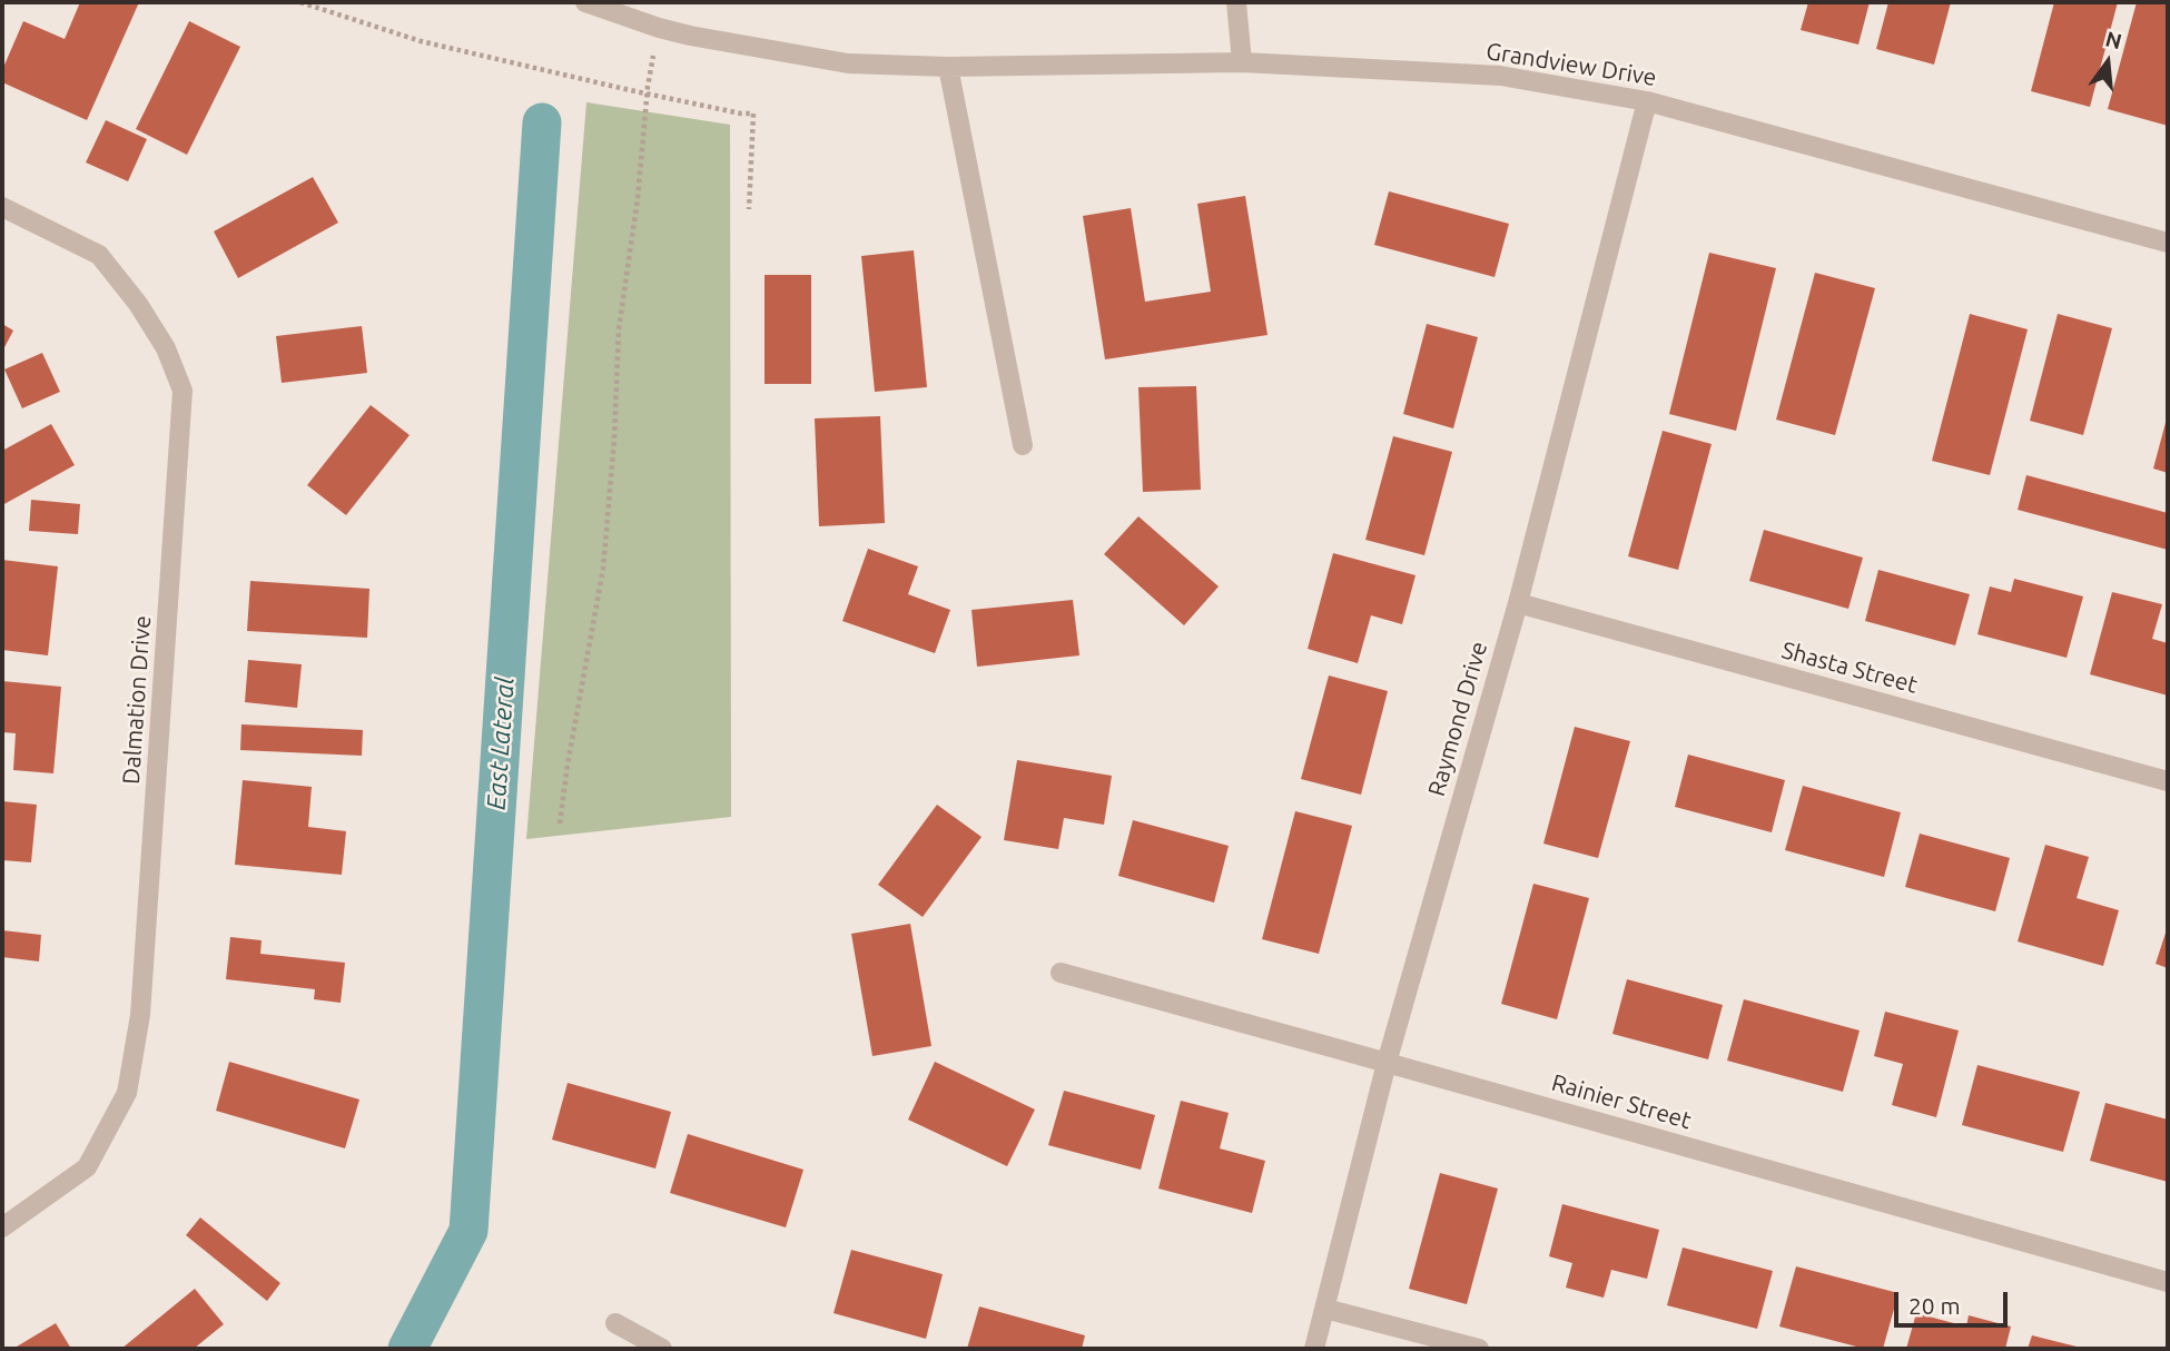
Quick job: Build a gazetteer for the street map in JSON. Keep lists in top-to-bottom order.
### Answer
{
  "streets": {
    "street": [
      "Grandview Drive",
      "Shasta Street",
      "Dalmation Drive",
      "Raymond Drive",
      "Rainier Street"
    ]
  },
  "crossings": [
    ["Grandview Drive", "Raymond Drive"],
    ["Shasta Street", "Raymond Drive"],
    ["Raymond Drive", "Rainier Street"]
  ],
  "water": ["East Lateral"],
  "scale_bar": "20 m",
  "north": "top"
}
